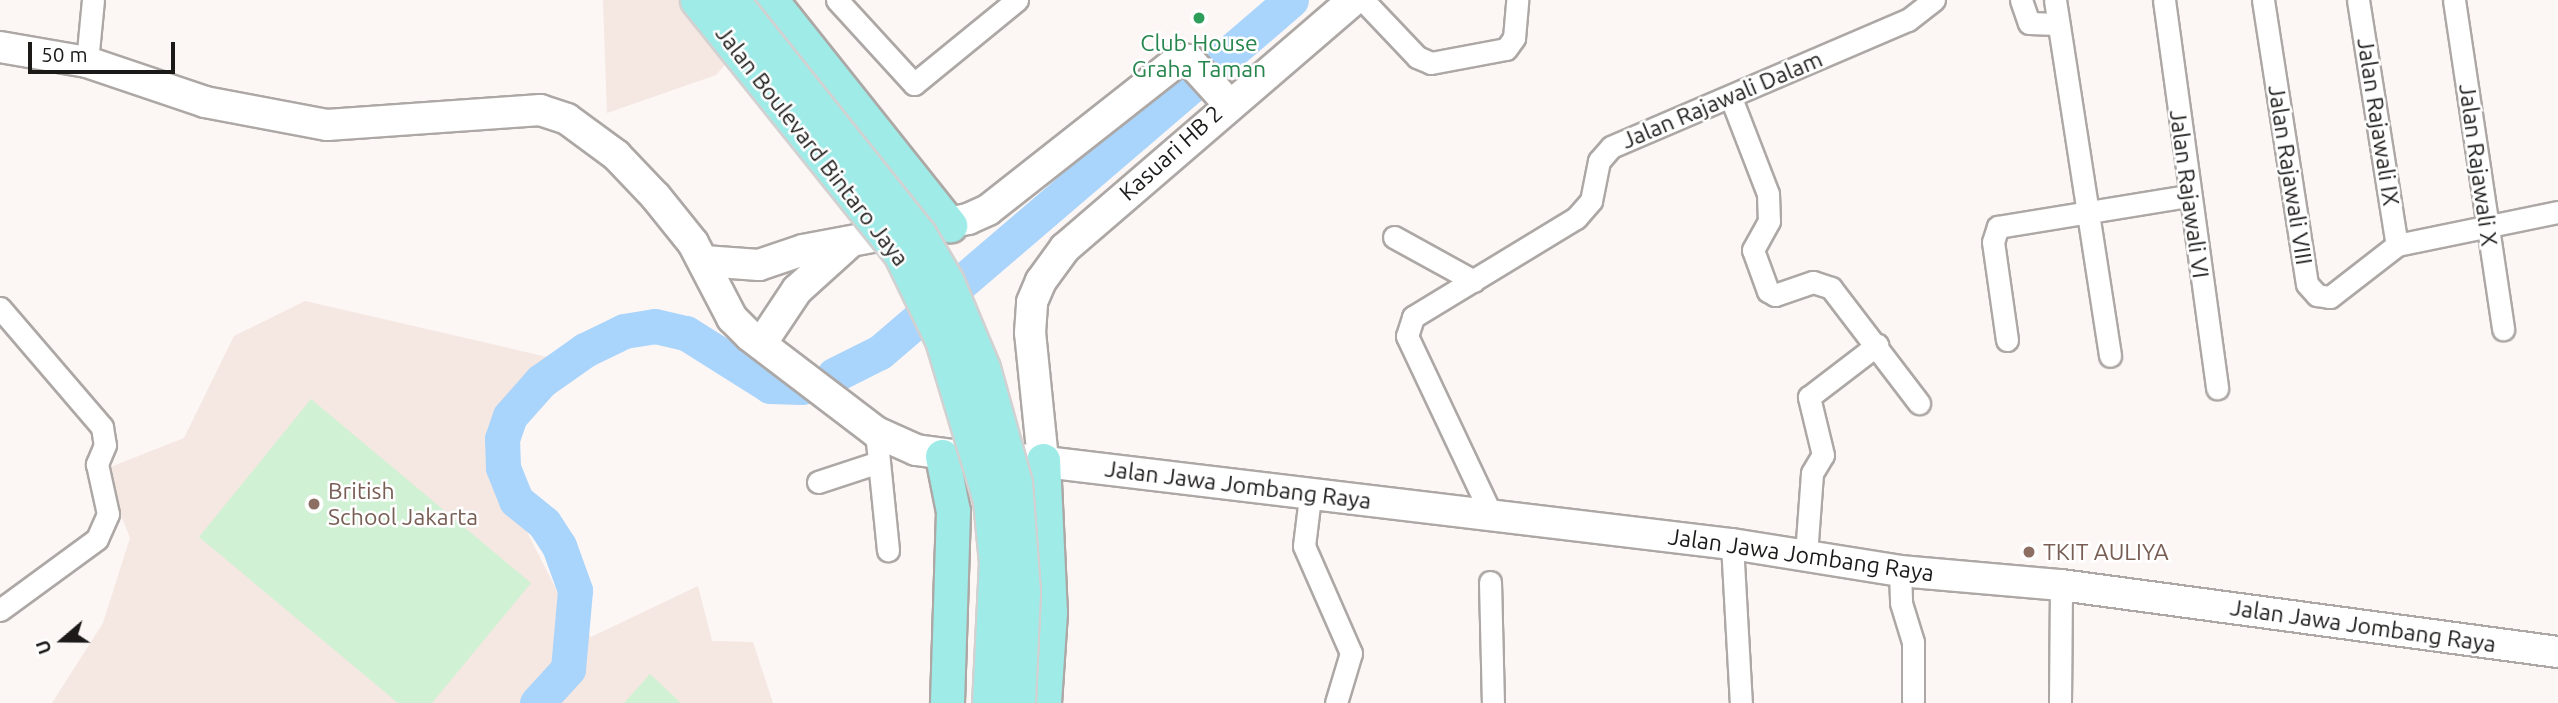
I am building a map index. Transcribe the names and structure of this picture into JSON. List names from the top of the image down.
{
  "streets": {
    "main road": ["Jalan Boulevard Bintaro Jaya", "Kasuari HB 2", "Jalan Jawa Jombang Raya"],
    "street": [
      "Jalan Rajawali Dalam",
      "Jalan Rajawali IX",
      "Jalan Rajawali X",
      "Jalan Rajawali VIII",
      "Jalan Rajawali VI"
    ]
  },
  "crossings": [
    ["Jalan Rajawali Dalam", "Jalan Jawa Jombang Raya"],
    ["Jalan Rajawali IX", "Jalan Rajawali VIII"],
    ["Kasuari HB 2", "Jalan Jawa Jombang Raya"],
    ["Jalan Rajawali X", "Jalan Rajawali VIII"]
  ],
  "places": ["Club House Graha Taman", "British School Jakarta", "TKIT AULIYA"],
  "scale_bar": "50 m",
  "north": "left"
}
